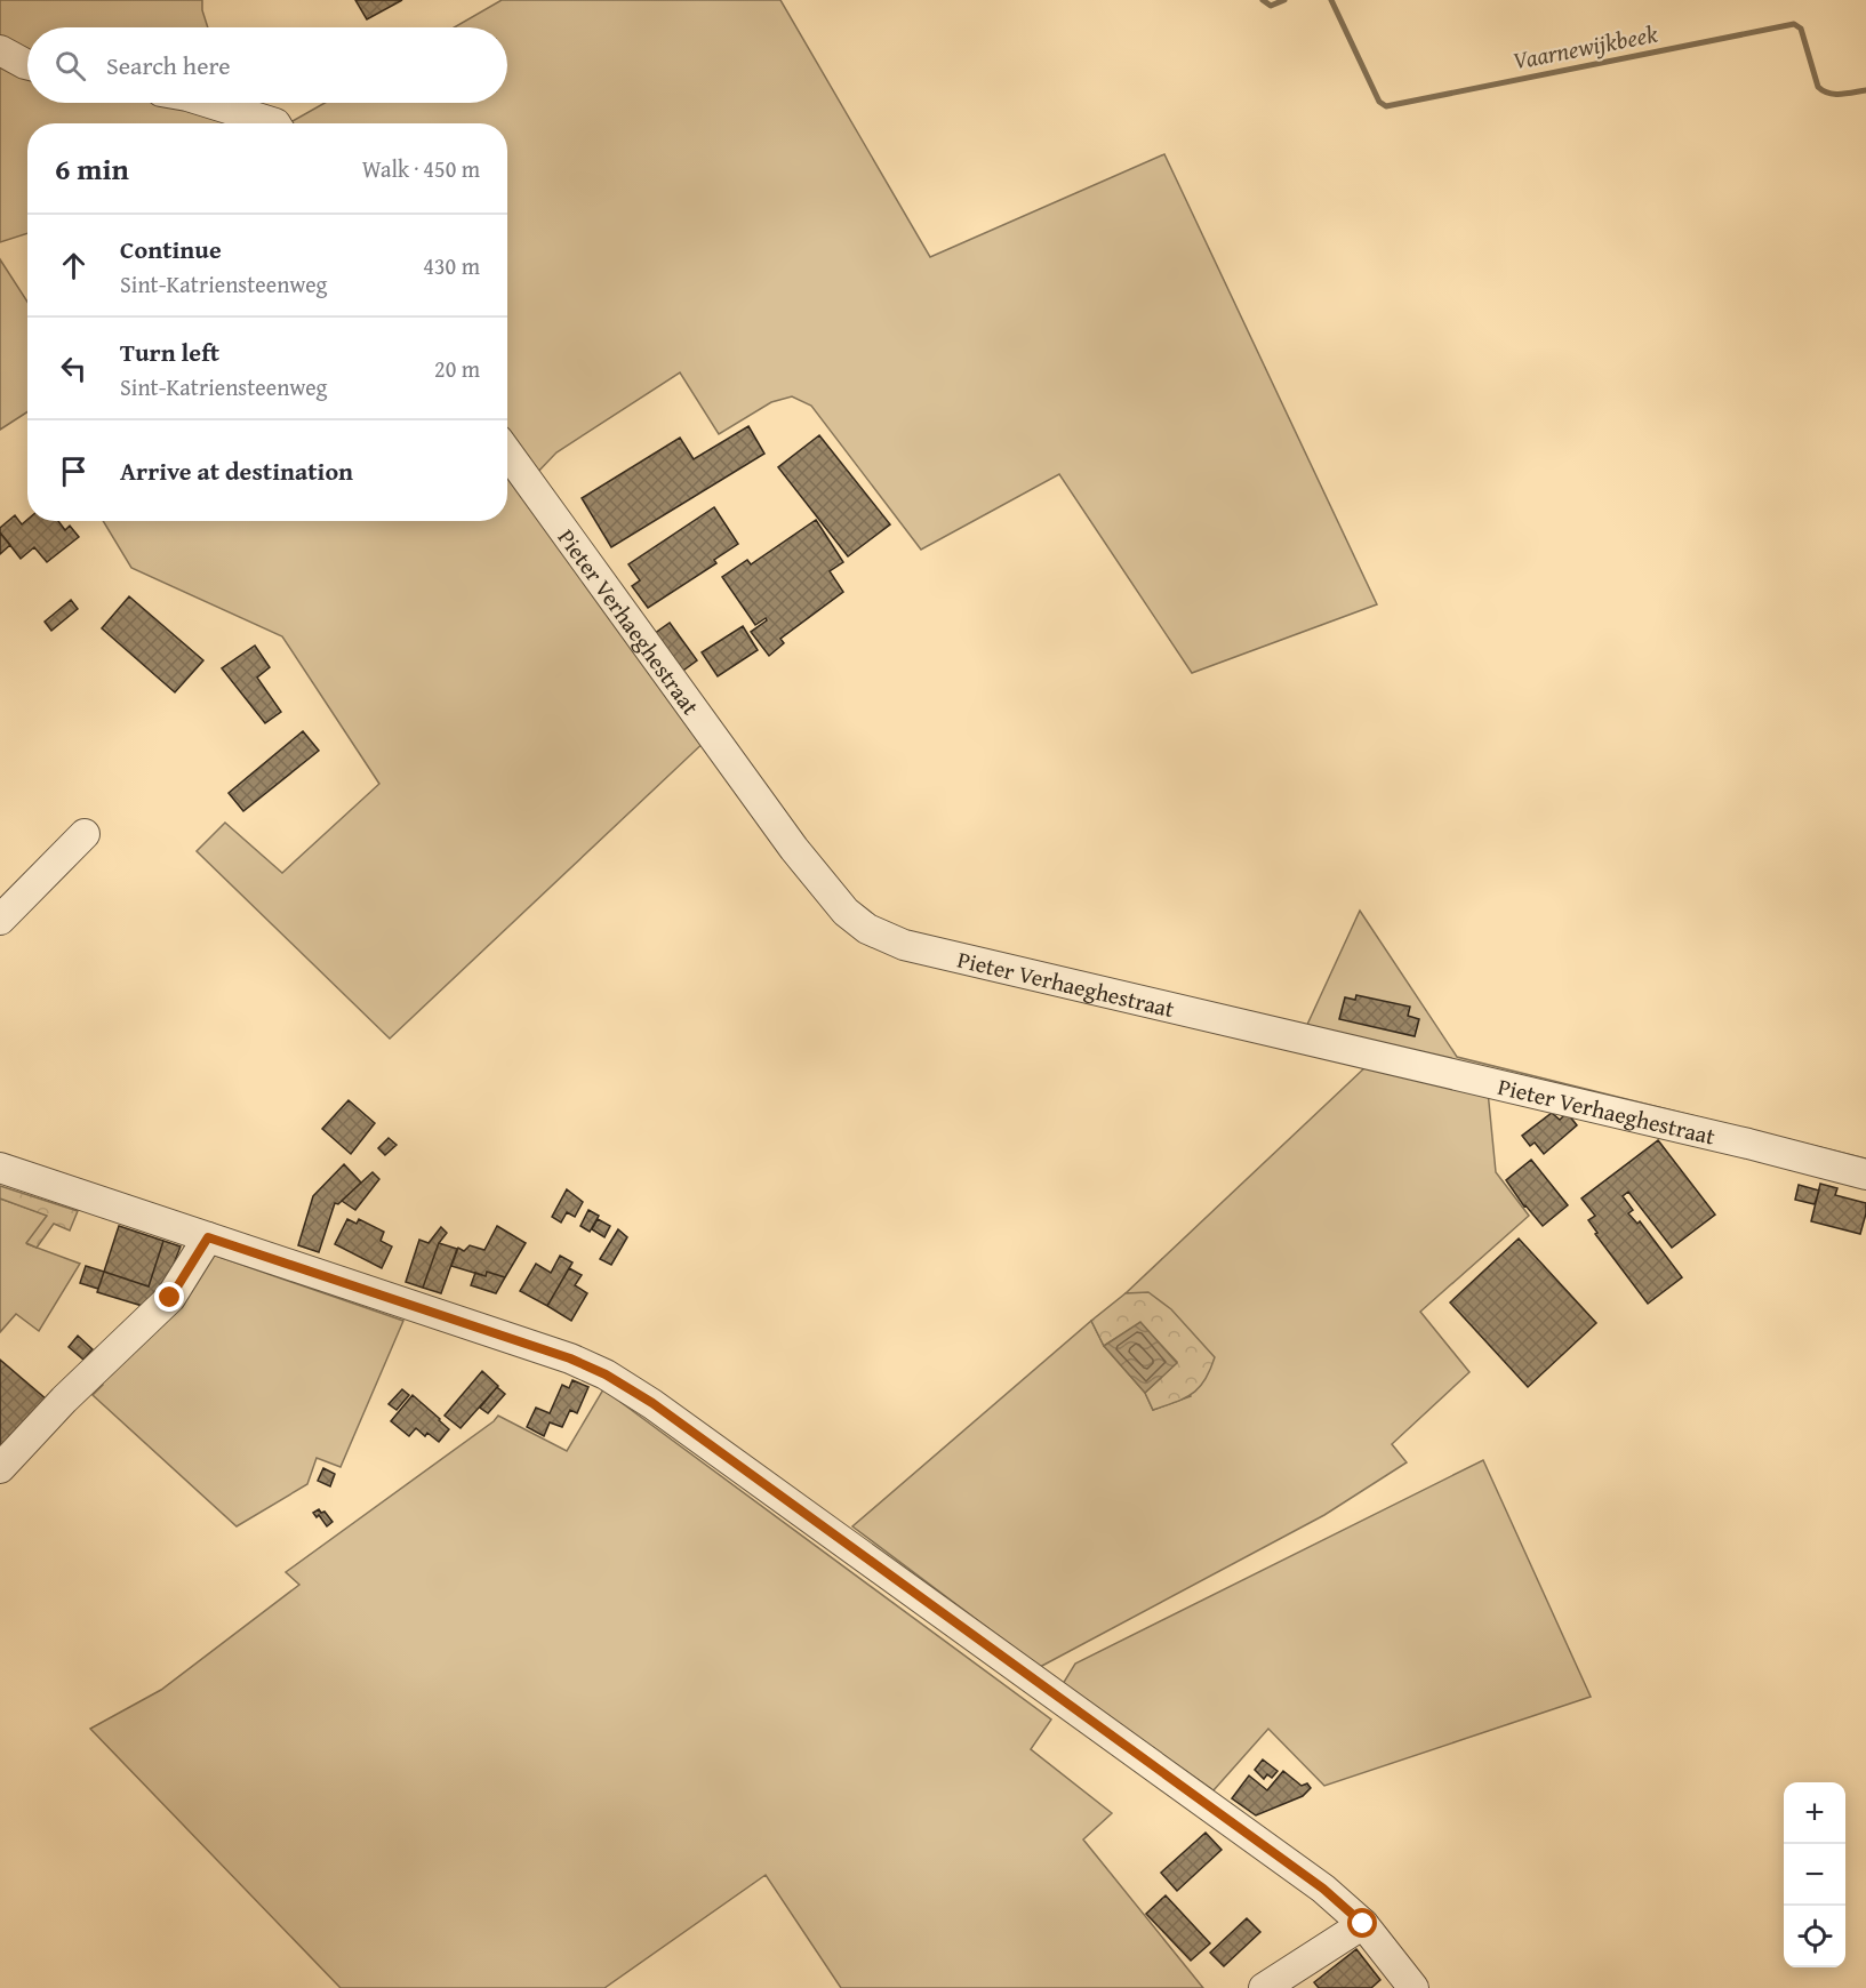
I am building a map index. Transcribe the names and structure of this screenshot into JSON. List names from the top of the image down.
{
  "streets": {
    "street": ["Pieter Verhaeghestraat"]
  },
  "water": ["Vaarnewijkbeek"],
  "page": {
    "search": "Search here",
    "heading": ["6 min", "Walk · 450 m"],
    "list": [
      ["Continue", "Sint-Katriensteenweg", "430 m"],
      ["Turn left", "Sint-Katriensteenweg", "20 m"],
      "Arrive at destination"
    ],
    "map_buttons": ["+", "−"]
  }
}
